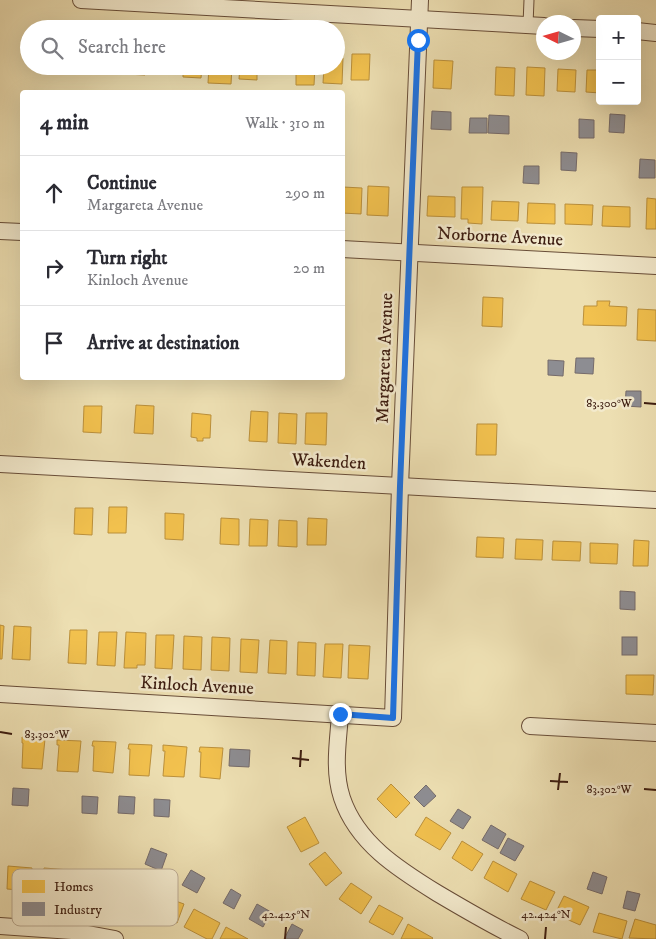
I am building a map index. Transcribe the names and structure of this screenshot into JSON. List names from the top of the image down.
{
  "streets": {
    "street": [
      "Norborne Avenue",
      "Margareta Avenue",
      "Wakenden",
      "Kinloch Avenue"
    ]
  },
  "crossings": [
    ["Norborne Avenue", "Margareta Avenue"],
    ["Margareta Avenue", "Wakenden"],
    ["Margareta Avenue", "Kinloch Avenue"]
  ],
  "legend": ["Homes", "Industry"],
  "north": "left",
  "page": {
    "map_buttons": ["+", "−"],
    "search": "Search here",
    "heading": ["4 min", "Walk · 310 m"],
    "list": [
      ["Continue", "Margareta Avenue", "290 m"],
      ["Turn right", "Kinloch Avenue", "20 m"],
      "Arrive at destination"
    ]
  },
  "coordinates": [
    "83.300°W",
    "83.302°W",
    "42.425°N",
    "42.424°N"
  ]
}
